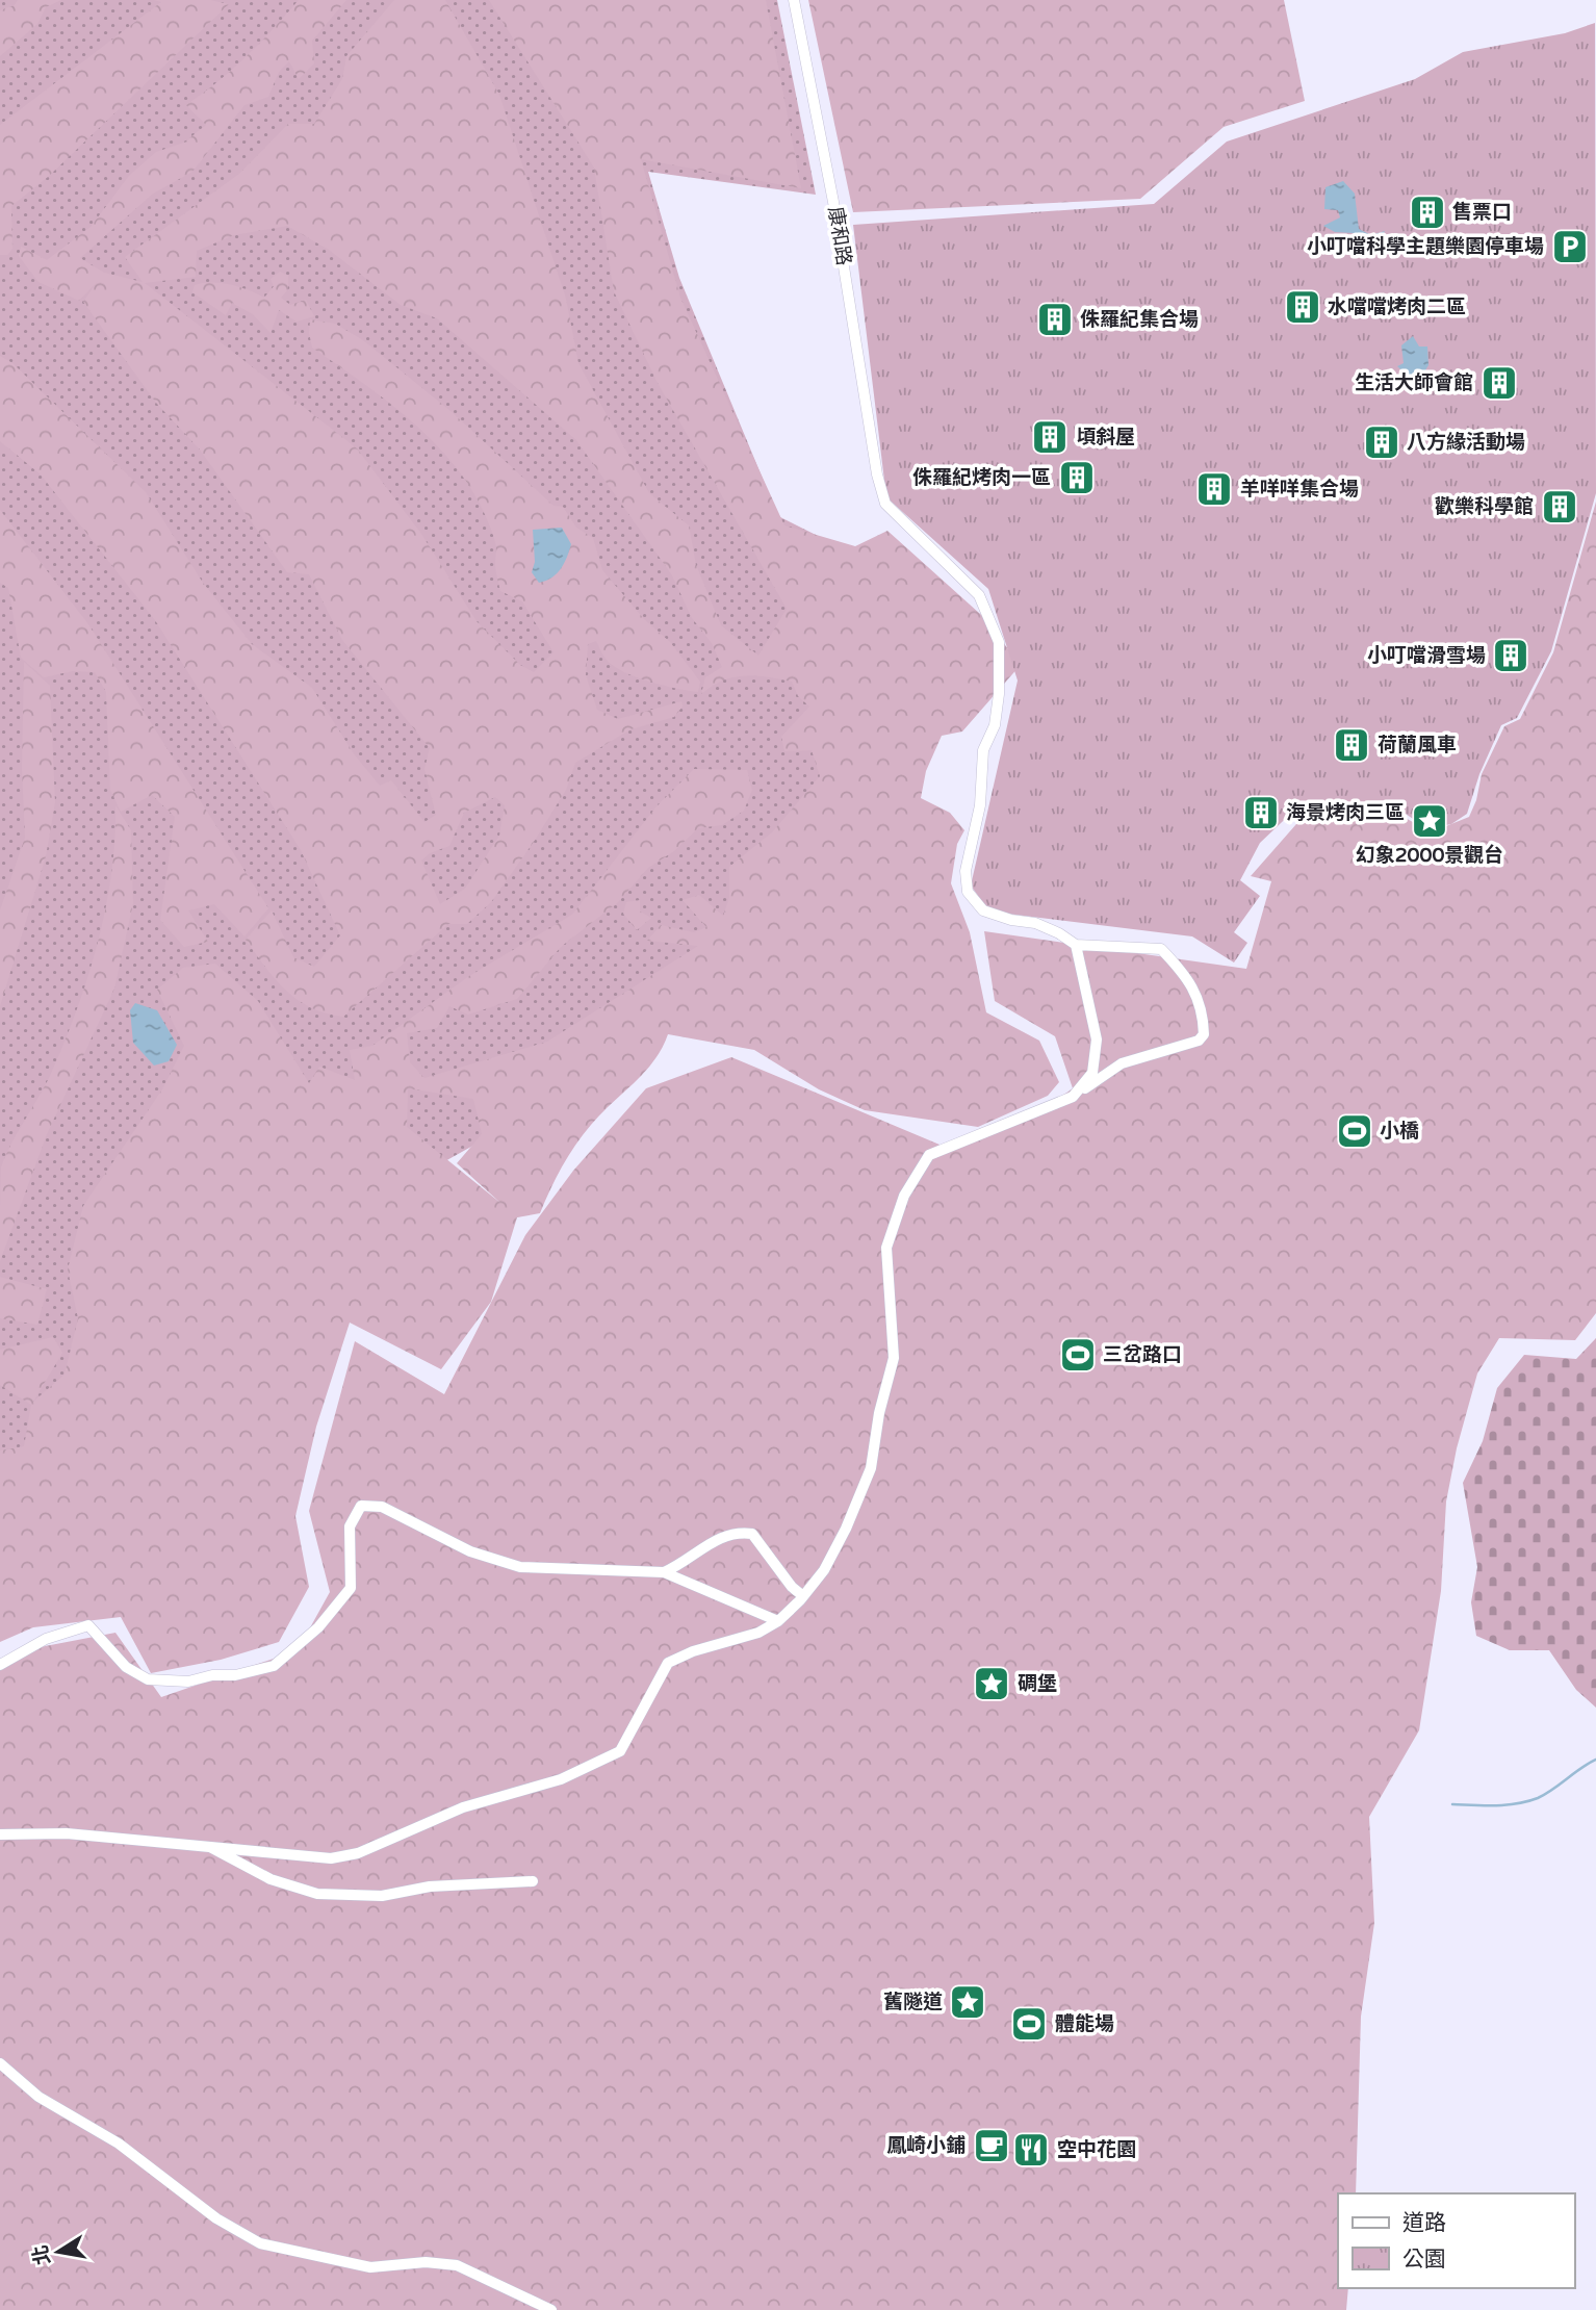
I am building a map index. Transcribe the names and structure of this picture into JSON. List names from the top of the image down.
{
  "streets": {
    "street": ["康和路"]
  },
  "places": {
    "building": [
      "售票口",
      "水噹噹烤肉二區",
      "侏羅紀集合場",
      "生活大師會館",
      "頃斜屋",
      "八方緣活動場",
      "侏羅紀烤肉一區",
      "羊咩咩集合場",
      "歡樂科學館",
      "小叮噹滑雪場",
      "荷蘭風車",
      "海景烤肉三區"
    ],
    "parking": ["小叮噹科學主題樂園停車場"],
    "place": ["幻象2000景觀台", "碉堡", "舊隧道"],
    "sports": ["小橋", "三岔路口", "體能場"],
    "cafe": ["鳳崎小鋪"],
    "restaurant": ["空中花園"]
  },
  "legend": ["道路", "公園"],
  "north": "left"
}
